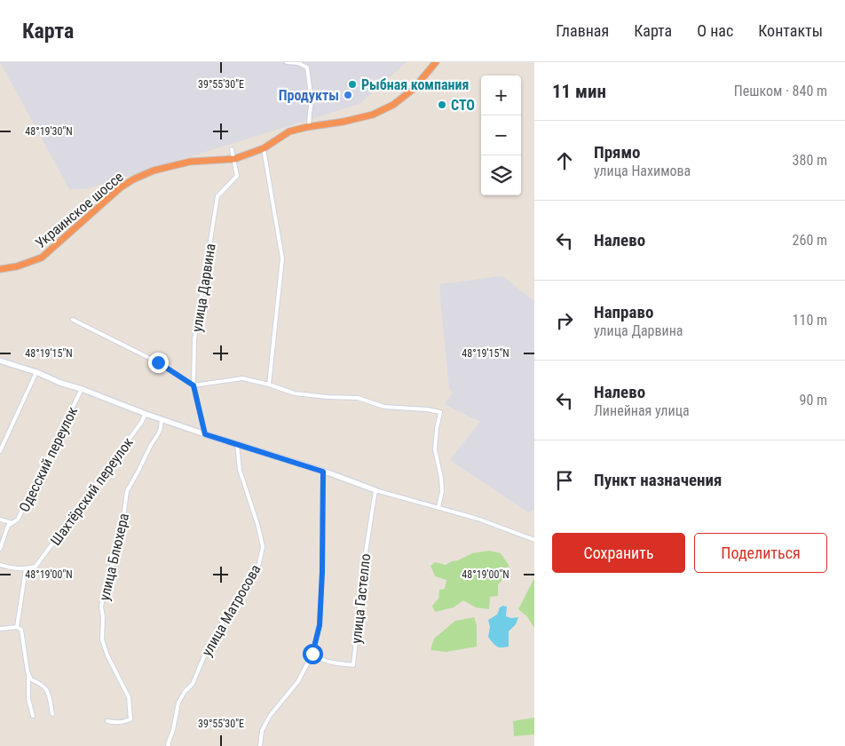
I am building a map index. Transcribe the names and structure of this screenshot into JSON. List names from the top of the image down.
{
  "streets": {
    "highway": ["Украинское шоссе"],
    "street": [
      "улица Дарвина",
      "Одесский переулок",
      "Шахтёрский переулок",
      "улица Блюхера",
      "улица Гастелло",
      "улица Матросова"
    ]
  },
  "crossings": [
    ["Украинское шоссе", "улица Дарвина"]
  ],
  "places": ["Рыбная компания", "Продукты", "СТО"],
  "page": {
    "header": "Карта",
    "nav": [
      "Главная",
      "Карта",
      "О нас",
      "Контакты"
    ],
    "heading": ["11 мин", "Пешком · 840 m"],
    "map_buttons": ["+", "−"],
    "list": [
      ["Прямо", "улица Нахимова", "380 m"],
      ["Налево", "260 m"],
      ["Направо", "улица Дарвина", "110 m"],
      ["Налево", "Линейная улица", "90 m"],
      "Пункт назначения"
    ],
    "buttons": ["Сохранить", "Поделиться"]
  },
  "coordinates": [
    "39°55'30\"E",
    "48°19'30\"N",
    "48°19'15\"N",
    "48°19'00\"N"
  ]
}
